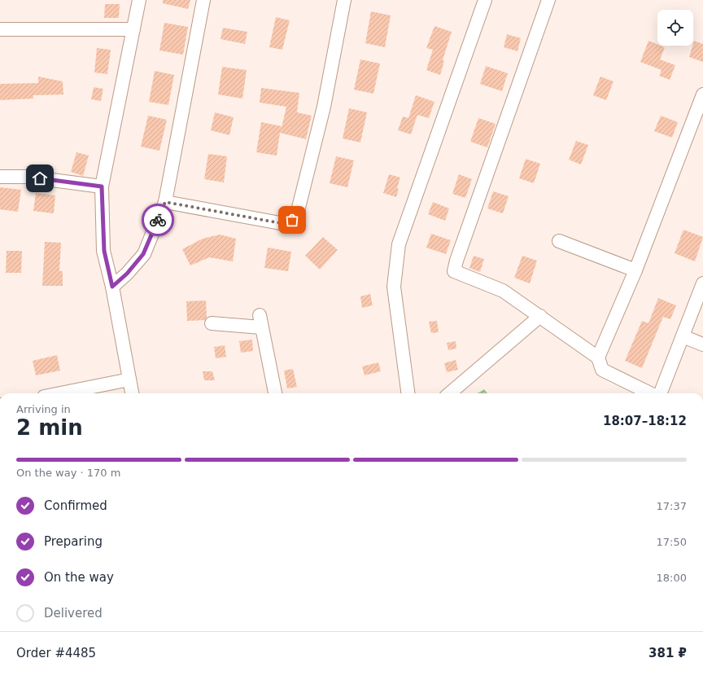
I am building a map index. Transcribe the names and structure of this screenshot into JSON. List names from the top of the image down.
{
  "page": {
    "heading": ["2 min", "Arriving in", "18:07–18:12"],
    "panel": ["Order #4485", "381 ₽"],
    "bar": "On the way · 170 m",
    "list": [
      ["Confirmed", "17:37"],
      ["Preparing", "17:50"],
      ["On the way", "18:00"],
      "Delivered"
    ]
  }
}
